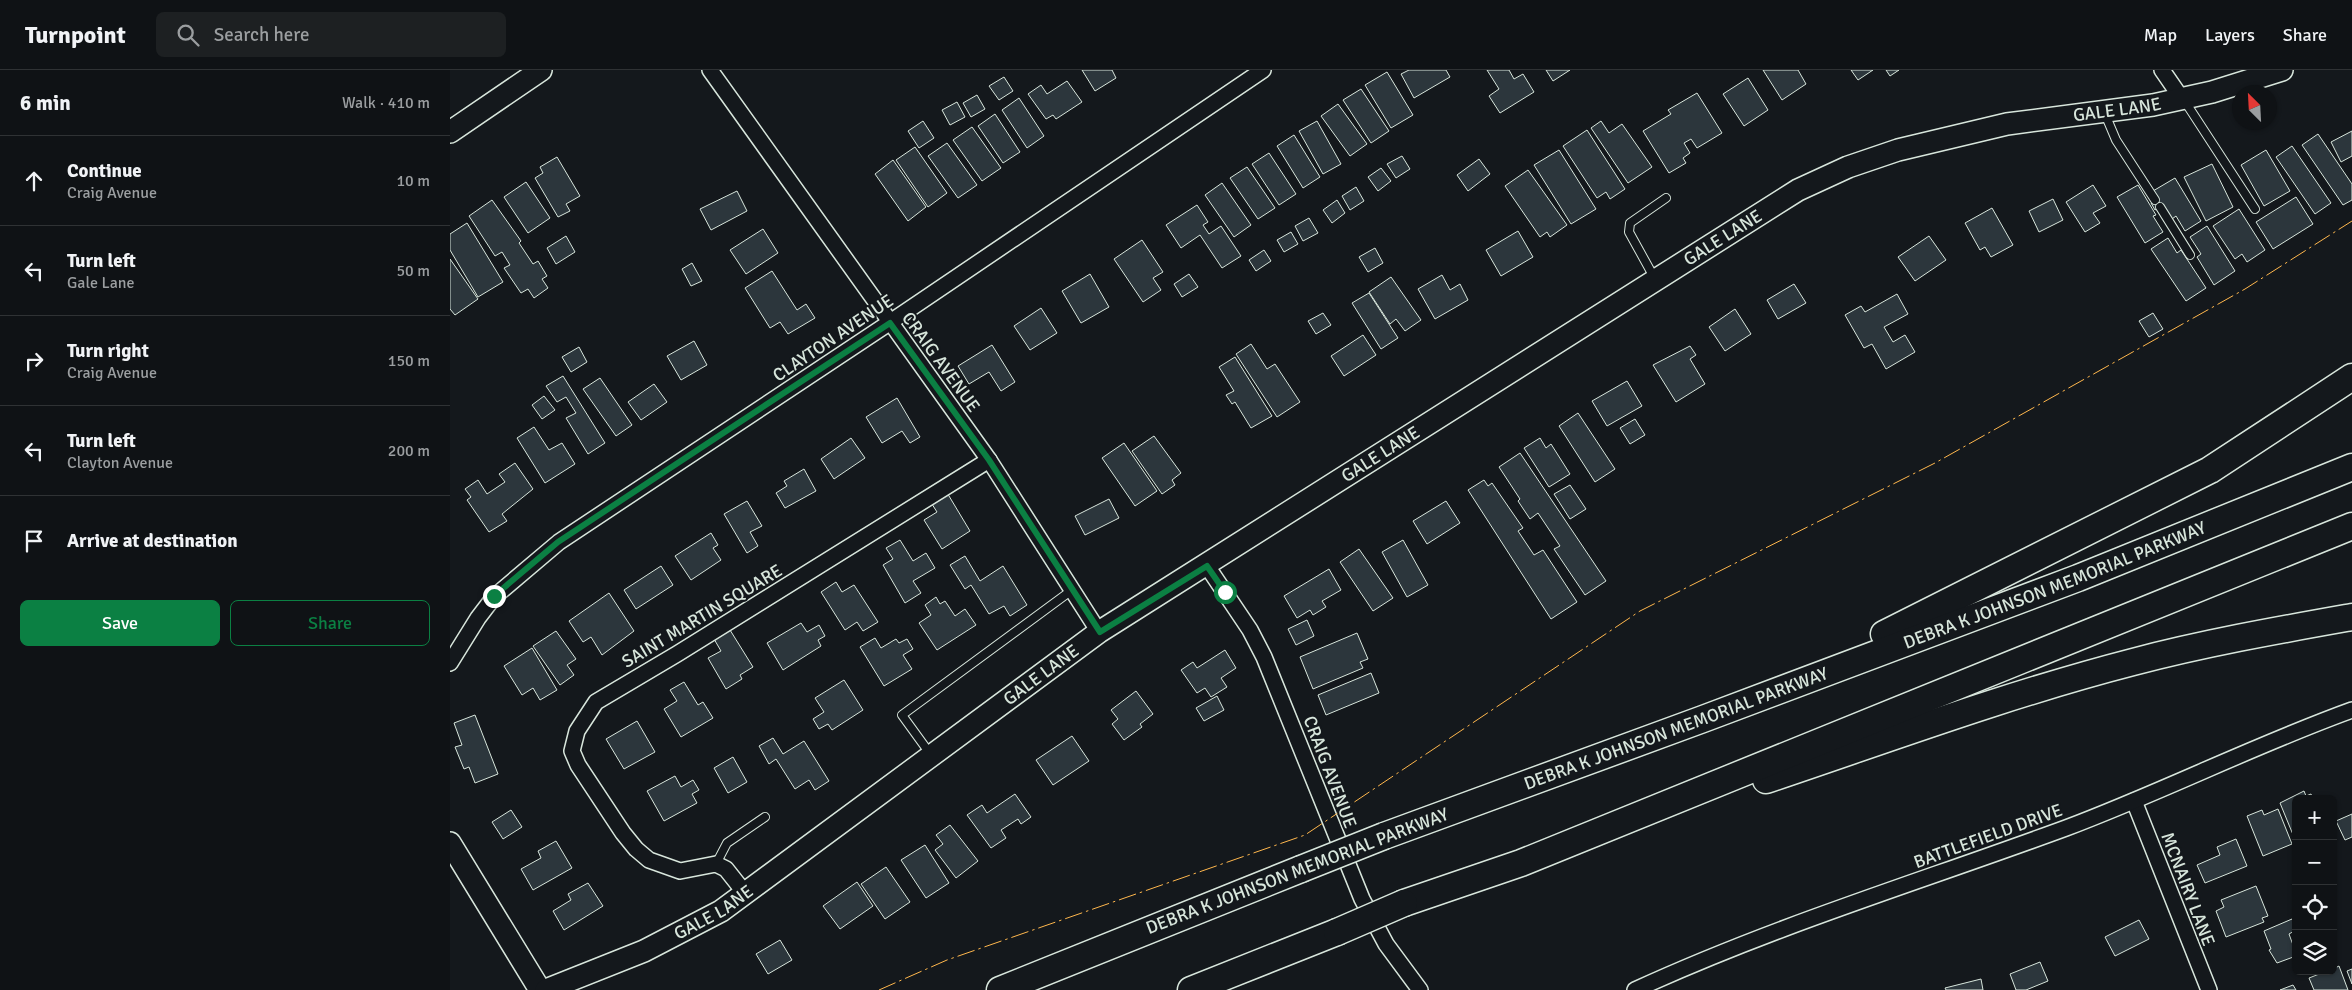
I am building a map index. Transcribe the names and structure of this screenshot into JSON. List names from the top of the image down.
{
  "streets": {
    "highway": ["DEBRA K JOHNSON MEMORIAL PARKWAY"],
    "street": [
      "GALE LANE",
      "CLAYTON AVENUE",
      "CRAIG AVENUE",
      "SAINT MARTIN SQUARE",
      "BATTLEFIELD DRIVE",
      "MCNAIRY LANE"
    ]
  },
  "crossings": [
    ["GALE LANE", "CRAIG AVENUE"],
    ["CLAYTON AVENUE", "CRAIG AVENUE"],
    ["CRAIG AVENUE", "SAINT MARTIN SQUARE"],
    ["BATTLEFIELD DRIVE", "MCNAIRY LANE"]
  ],
  "north": "top left",
  "page": {
    "header": "Turnpoint",
    "search": "Search here",
    "nav": ["Map", "Layers", "Share"],
    "heading": ["6 min", "Walk · 410 m"],
    "list": [
      ["Continue", "Craig Avenue", "10 m"],
      ["Turn left", "Gale Lane", "50 m"],
      ["Turn right", "Craig Avenue", "150 m"],
      ["Turn left", "Clayton Avenue", "200 m"],
      "Arrive at destination"
    ],
    "buttons": ["Save", "Share"],
    "map_buttons": ["+", "−"]
  }
}
